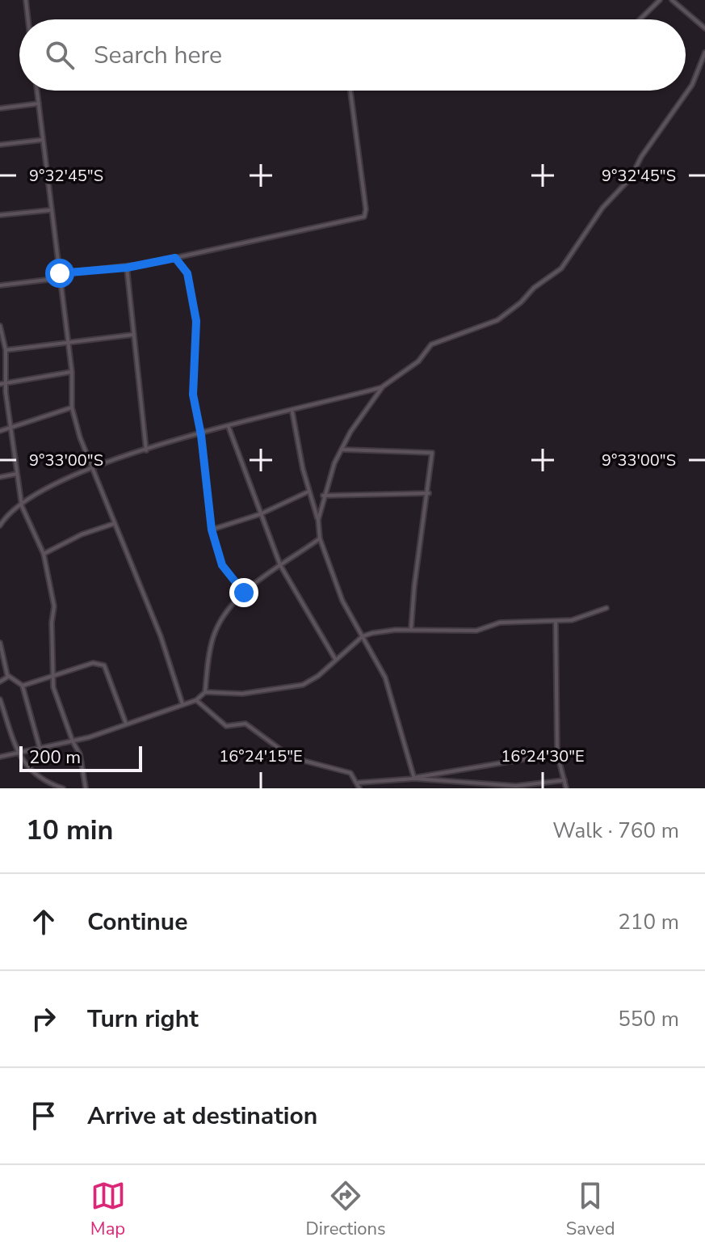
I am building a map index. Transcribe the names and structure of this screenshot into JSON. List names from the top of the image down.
{
  "scale_bar": "200 m",
  "page": {
    "search": "Search here",
    "scale": "200 m",
    "heading": ["10 min", "Walk · 760 m"],
    "list": [
      ["Continue", "210 m"],
      ["Turn right", "550 m"],
      "Arrive at destination"
    ],
    "nav": ["Map", "Directions", "Saved"]
  },
  "coordinates": [
    "9°32'45\"S",
    "9°33'00\"S",
    "16°24'15\"E",
    "16°24'30\"E"
  ]
}
